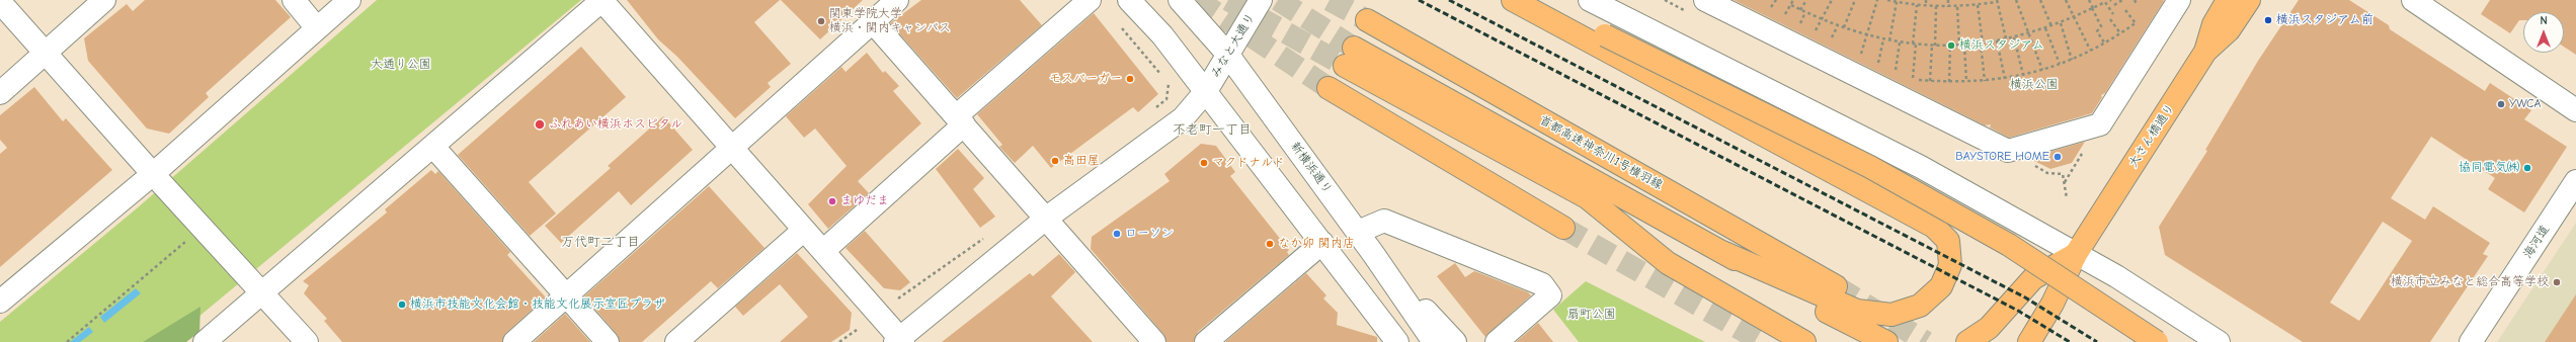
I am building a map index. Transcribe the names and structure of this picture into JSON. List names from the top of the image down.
{
  "streets": {
    "main road": ["大さん橋通り", "首都高速神奈川1号横羽線"],
    "street": ["みなと大通り", "新横浜通り", "海河道"]
  },
  "crossings": [
    ["みなと大通り", "新横浜通り"]
  ],
  "districts": ["不老町一丁目", "万代町二丁目"],
  "parks": ["大通り公園", "横浜公園", "扇町公園"],
  "places": [
    "横浜スタジアム前",
    "関東学院大学 横浜・関内キャンパス",
    "横浜スタジアム",
    "モスバーガー",
    "YWCA",
    "ふれあい横浜ホスピタル",
    "BAYSTORE HOME",
    "高田屋",
    "マクドナルド",
    "協同電気㈱",
    "まゆだま",
    "ローソン",
    "なか卯 関内店",
    "横浜市立みなと総合高等学校",
    "横浜市技能文化会館・技能文化展示室匠プラザ"
  ],
  "north": "top"
}
